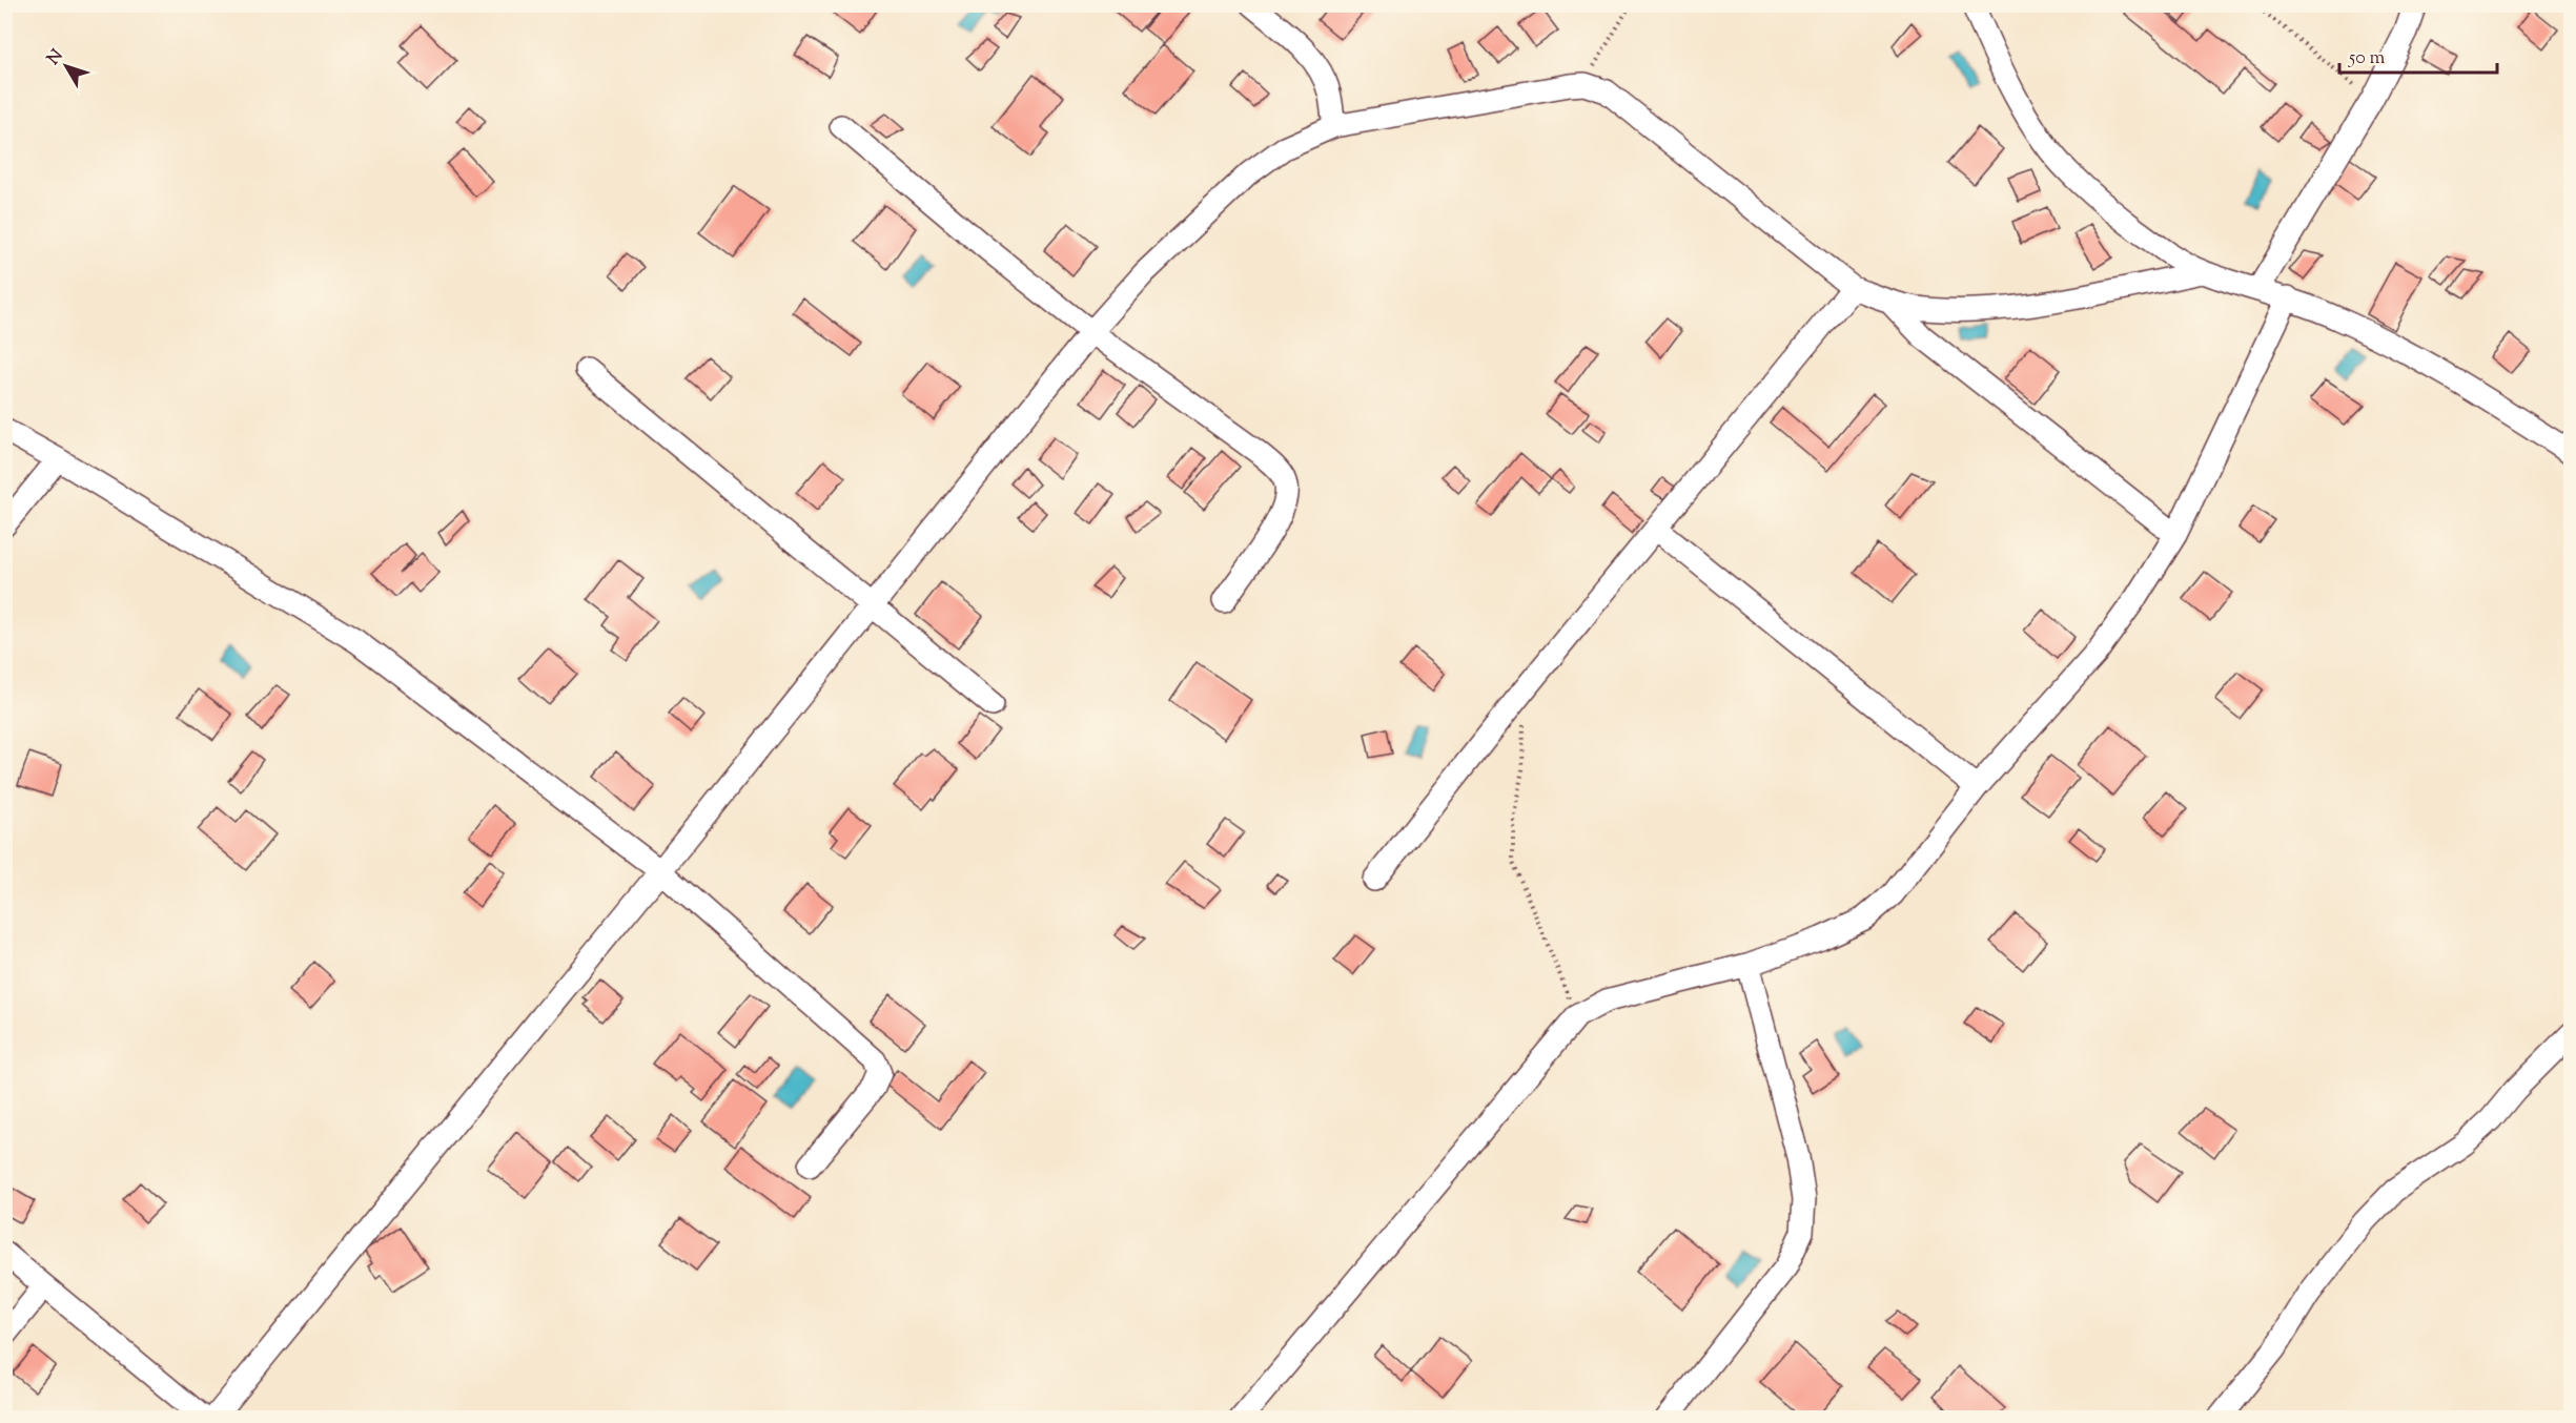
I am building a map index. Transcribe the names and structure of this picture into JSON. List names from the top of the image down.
{
  "scale_bar": "50 m",
  "north": "top left"
}
